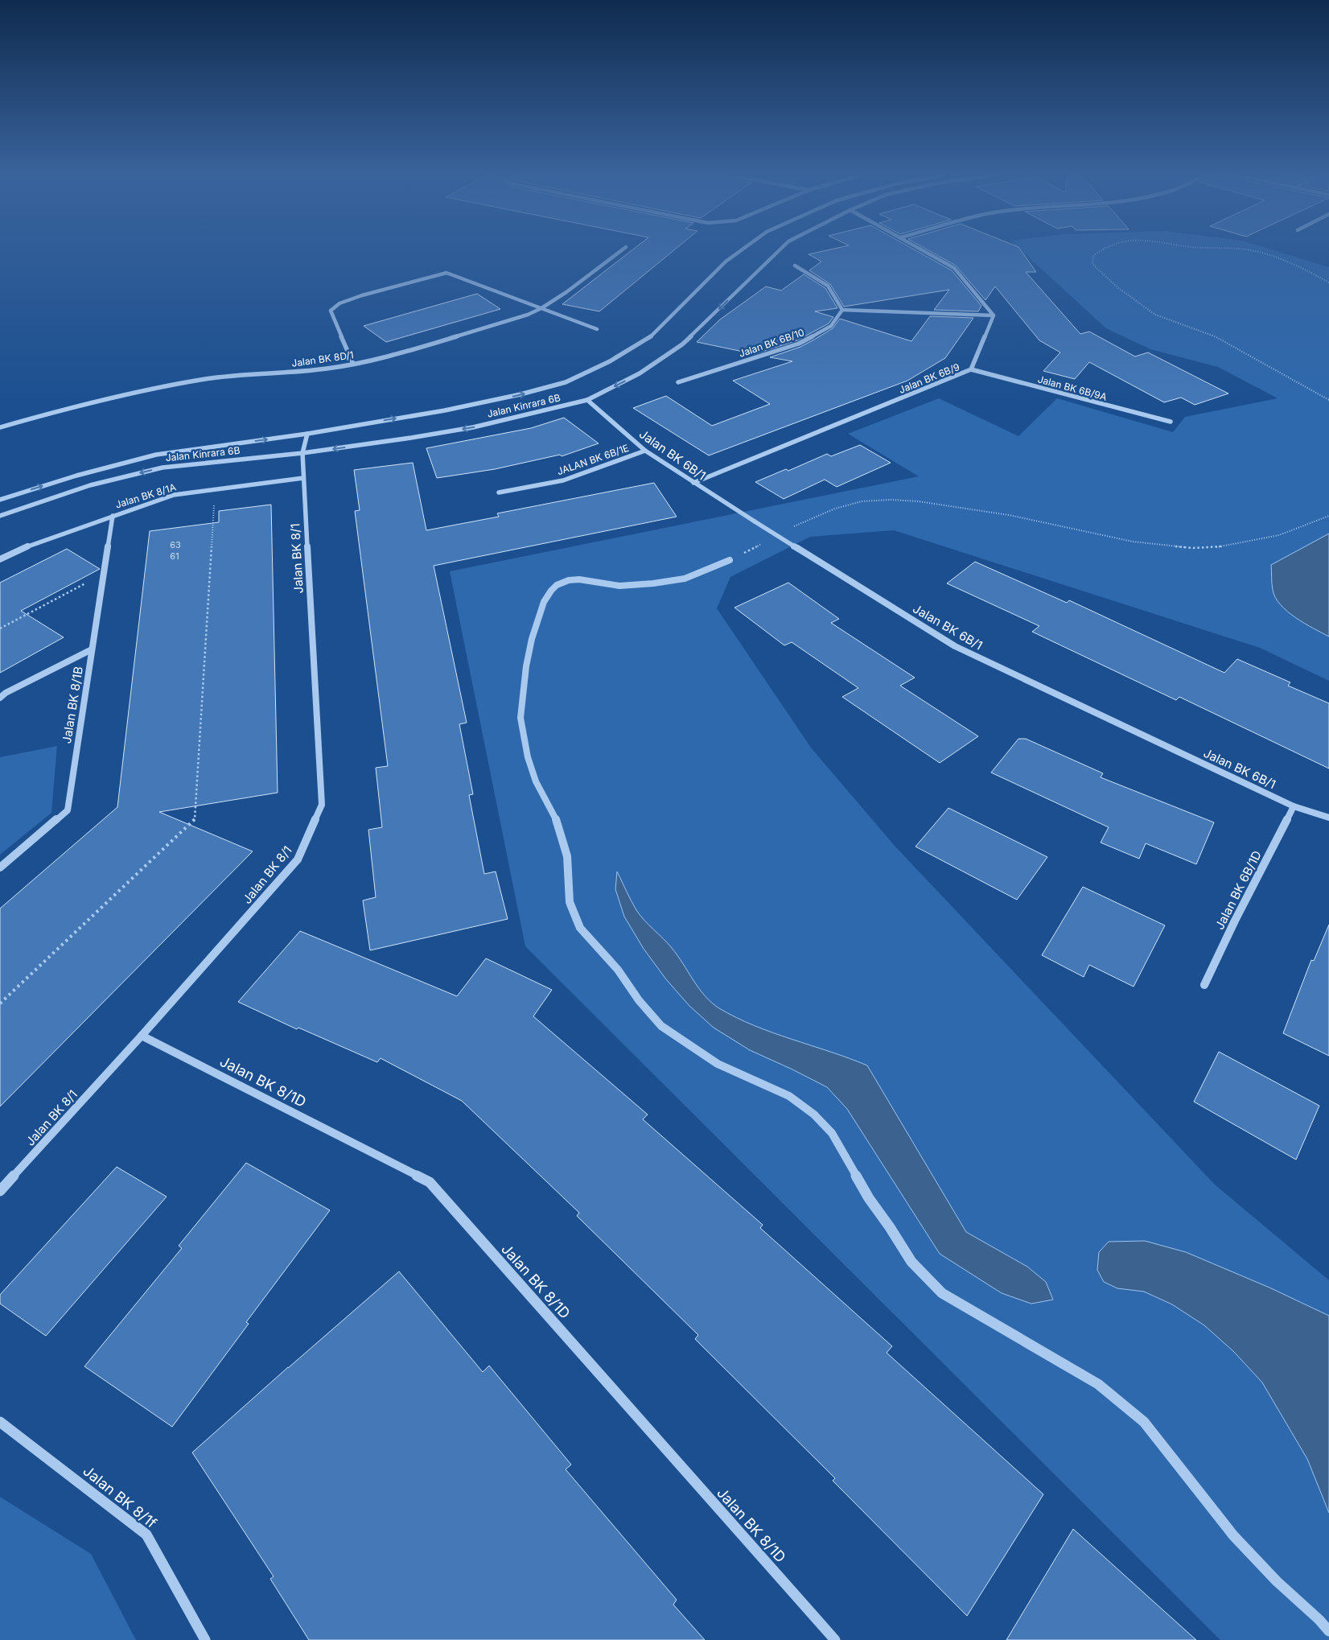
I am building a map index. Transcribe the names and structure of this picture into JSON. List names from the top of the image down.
{
  "streets": {
    "street": [
      "Jalan BK 6B/10",
      "Jalan BK 8D/1",
      "Jalan BK 6B/9",
      "Jalan BK 6B/9A",
      "Jalan Kinrara 6B",
      "Jalan BK 6B/1",
      "JALAN BK 6B/1E",
      "Jalan BK 8/1A",
      "Jalan BK 8/1",
      "Jalan BK 8/1B",
      "Jalan BK 6B/1D",
      "Jalan BK 8/1D",
      "Jalan BK 8/1f"
    ]
  },
  "crossings": [
    ["Jalan BK 6B/9", "Jalan BK 6B/9A"],
    ["Jalan BK 6B/9", "Jalan BK 6B/1"],
    ["Jalan Kinrara 6B", "Jalan BK 6B/1"],
    ["Jalan Kinrara 6B", "Jalan BK 8/1"],
    ["Jalan BK 6B/1", "JALAN BK 6B/1E"],
    ["Jalan BK 6B/1", "Jalan BK 6B/1D"],
    ["Jalan BK 8/1A", "Jalan BK 8/1"],
    ["Jalan BK 8/1A", "Jalan BK 8/1B"],
    ["Jalan BK 8/1", "Jalan BK 8/1D"]
  ],
  "house_numbers": ["63", "61"]
}
